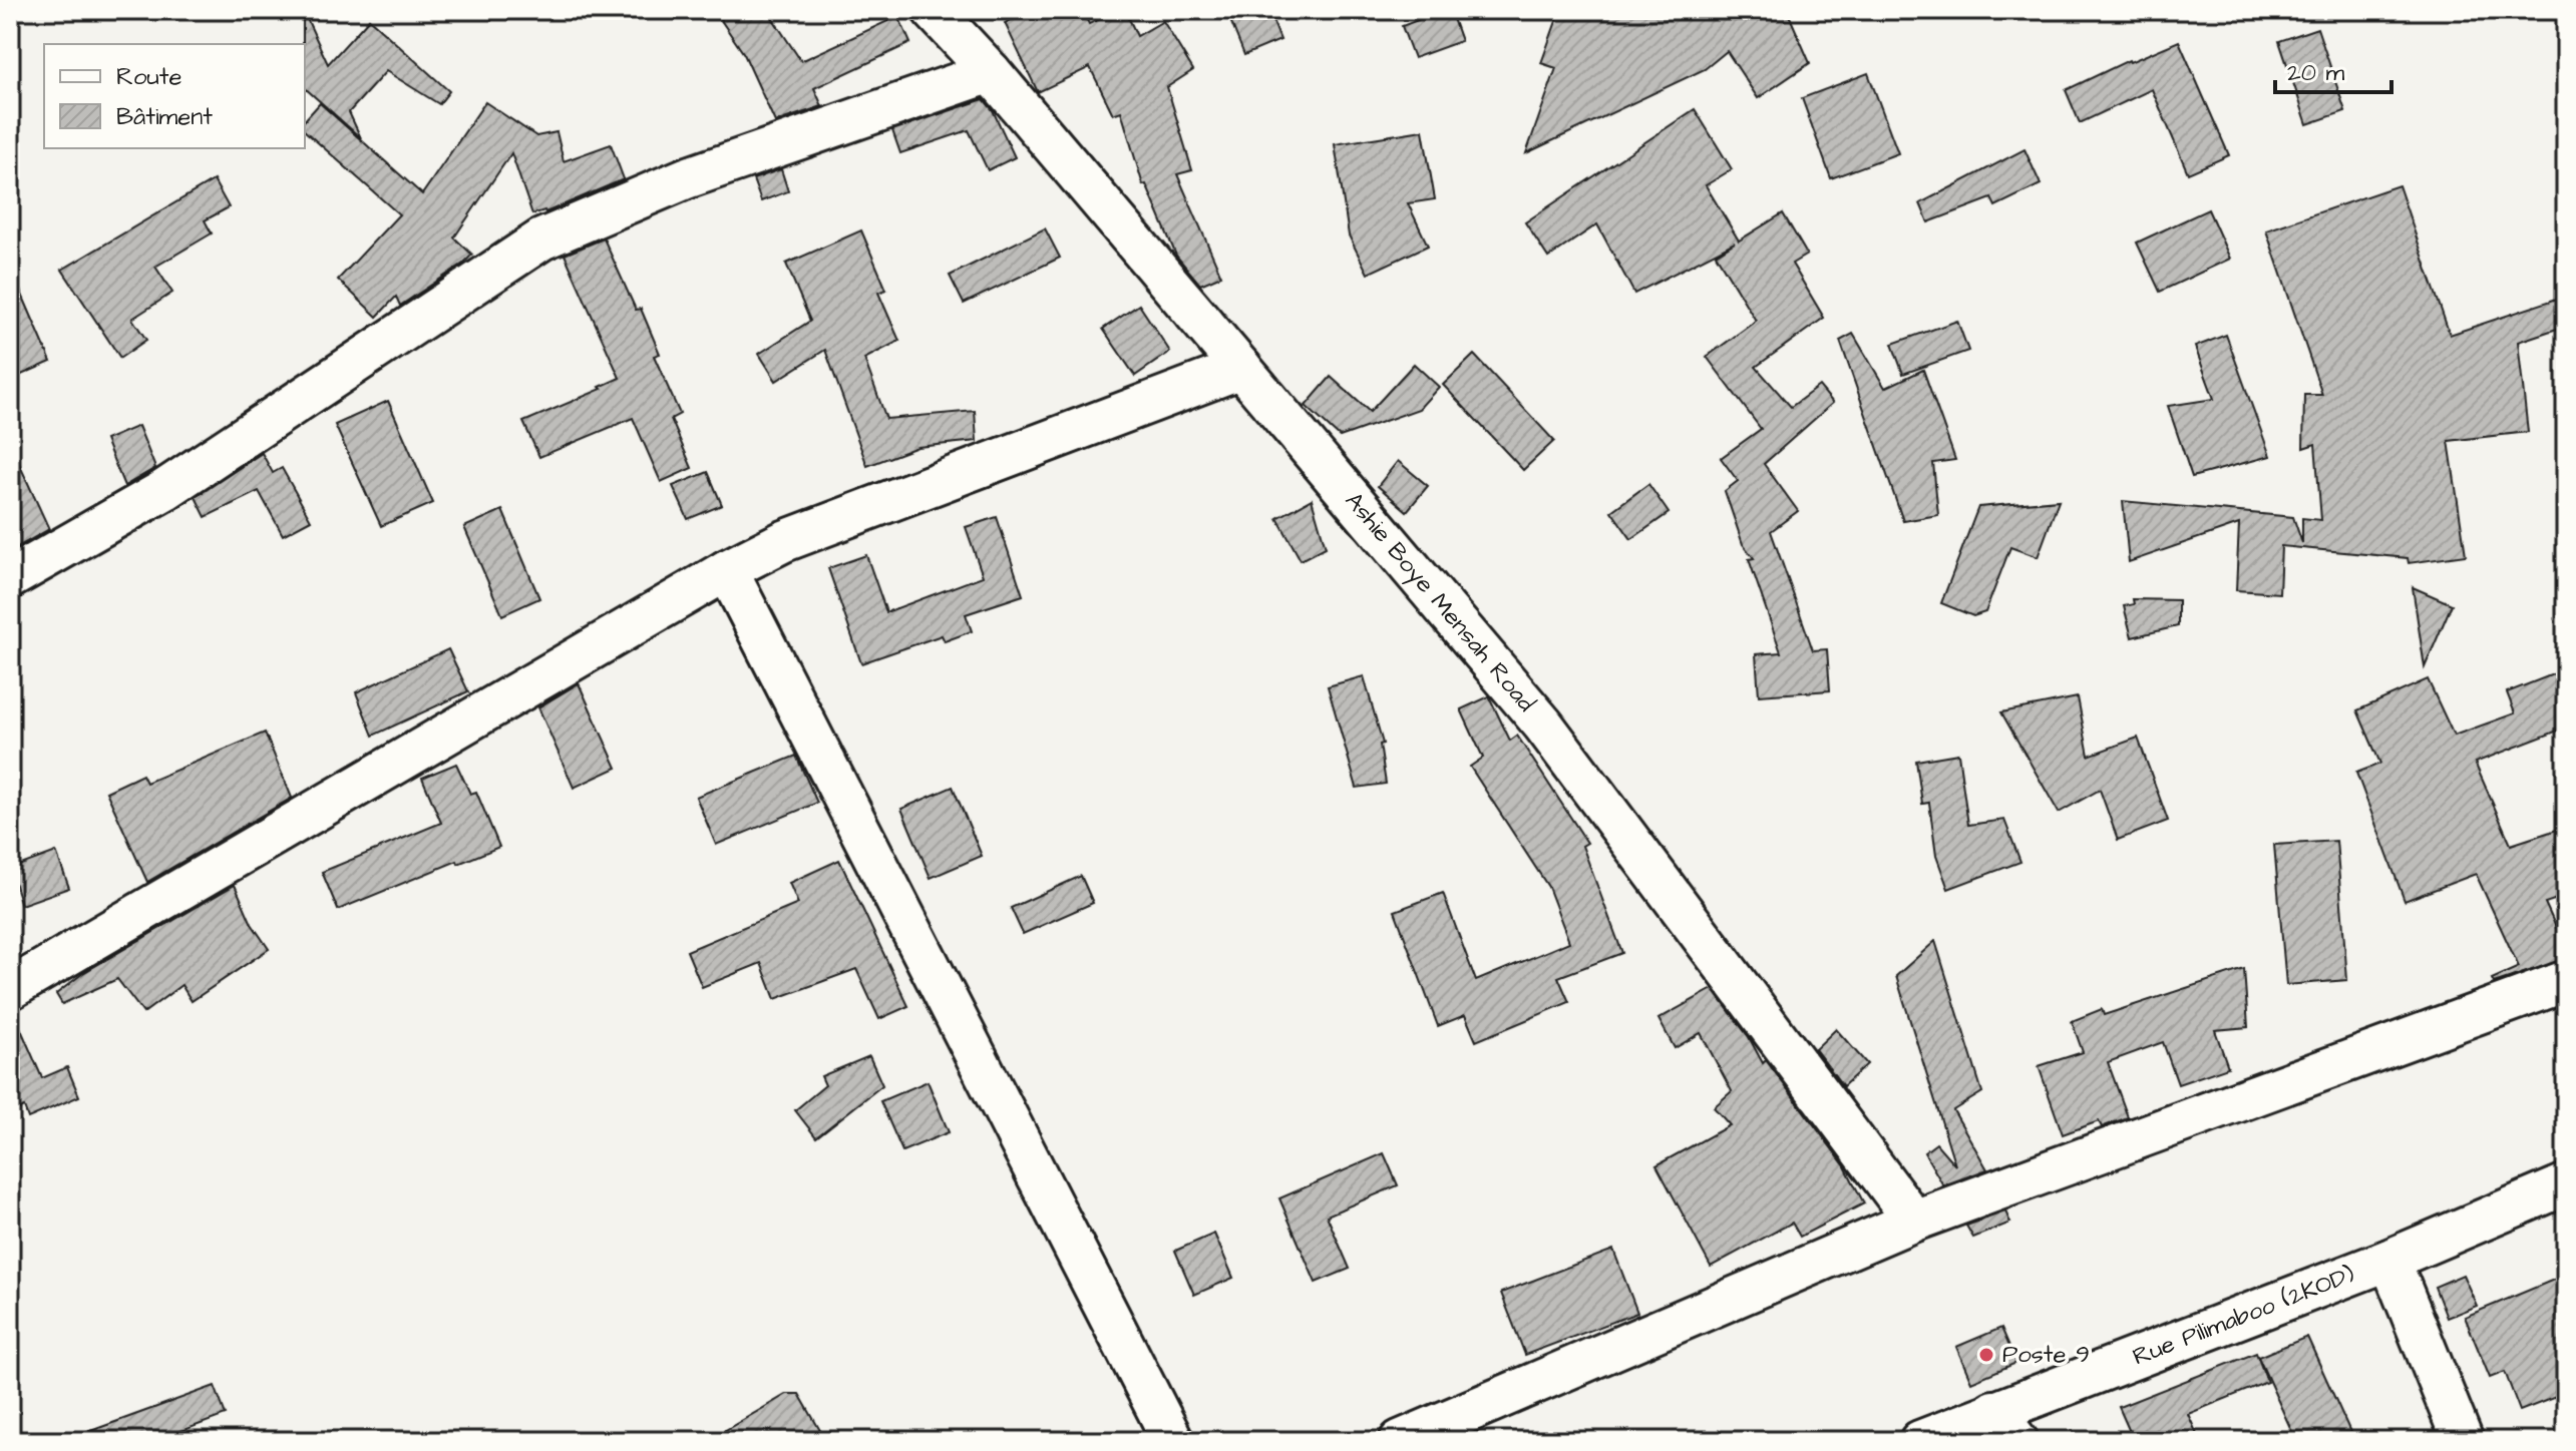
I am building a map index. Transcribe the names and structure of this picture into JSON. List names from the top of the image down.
{
  "streets": {
    "street": ["Ashie Boye Mensah Road", "Rue Pilimaboo (2KOD)"]
  },
  "places": ["Poste 9"],
  "legend": ["Route", "Bâtiment"],
  "scale_bar": "20 m"
}
